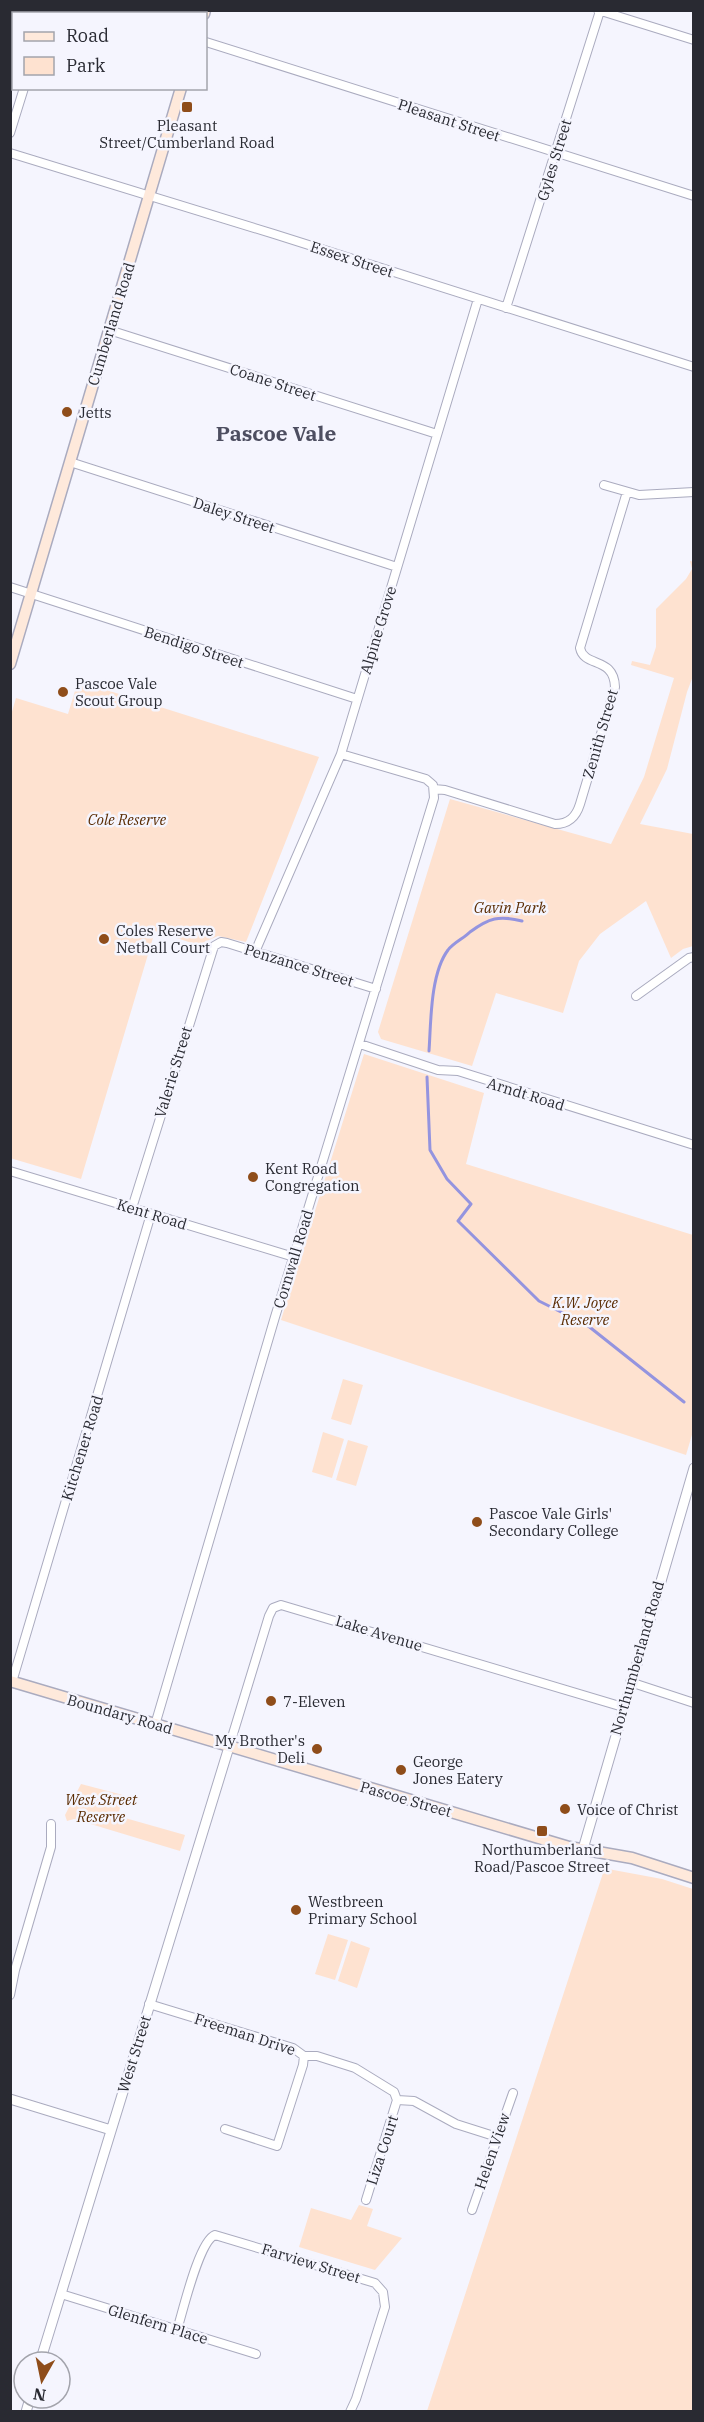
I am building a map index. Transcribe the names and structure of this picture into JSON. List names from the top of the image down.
{
  "streets": {
    "main road": ["Cumberland Road", "Boundary Road", "Pascoe Street"],
    "street": [
      "Pleasant Street",
      "Gyles Street",
      "Essex Street",
      "Coane Street",
      "Daley Street",
      "Alpine Grove",
      "Bendigo Street",
      "Zenith Street",
      "Penzance Street",
      "Valerie Street",
      "Arndt Road",
      "Kent Road",
      "Cornwall Road",
      "Kitchener Road",
      "Lake Avenue",
      "Northumberland Road",
      "Freeman Drive",
      "West Street",
      "Liza Court",
      "Helen View",
      "Farview Street",
      "Glenfern Place"
    ]
  },
  "crossings": [
    ["Pleasant Street", "Gyles Street"],
    ["Gyles Street", "Essex Street"],
    ["Essex Street", "Cumberland Road"],
    ["Essex Street", "Alpine Grove"],
    ["Cumberland Road", "Coane Street"],
    ["Cumberland Road", "Daley Street"],
    ["Cumberland Road", "Bendigo Street"],
    ["Coane Street", "Alpine Grove"],
    ["Daley Street", "Alpine Grove"],
    ["Alpine Grove", "Bendigo Street"],
    ["Alpine Grove", "Penzance Street"],
    ["Zenith Street", "Cornwall Road"],
    ["Penzance Street", "Valerie Street"],
    ["Penzance Street", "Cornwall Road"],
    ["Valerie Street", "Kent Road"],
    ["Arndt Road", "Cornwall Road"],
    ["Kent Road", "Cornwall Road"],
    ["Kent Road", "Kitchener Road"],
    ["Cornwall Road", "Boundary Road"],
    ["Kitchener Road", "Boundary Road"],
    ["Lake Avenue", "Northumberland Road"],
    ["Lake Avenue", "Boundary Road"],
    ["Lake Avenue", "Pascoe Street"],
    ["Lake Avenue", "West Street"],
    ["Northumberland Road", "Pascoe Street"],
    ["Boundary Road", "Pascoe Street"],
    ["Boundary Road", "West Street"],
    ["Pascoe Street", "West Street"],
    ["Freeman Drive", "West Street"],
    ["Freeman Drive", "Liza Court"],
    ["Freeman Drive", "Helen View"],
    ["West Street", "Glenfern Place"],
    ["Farview Street", "Glenfern Place"]
  ],
  "districts": ["Pascoe Vale"],
  "parks": [
    "Cole Reserve",
    "Gavin Park",
    "K.W. Joyce Reserve",
    "West Street Reserve"
  ],
  "places": {
    "transit": ["Pleasant Street/Cumberland Road", "Northumberland Road/Pascoe Street"],
    "other": [
      "Jetts",
      "Pascoe Vale Scout Group",
      "Coles Reserve Netball Court",
      "Kent Road Congregation",
      "Pascoe Vale Girls' Secondary College",
      "7-Eleven",
      "My Brother's Deli",
      "George Jones Eatery",
      "Voice of Christ",
      "Westbreen Primary School"
    ]
  },
  "legend": ["Road", "Park"],
  "north": "bottom"
}
